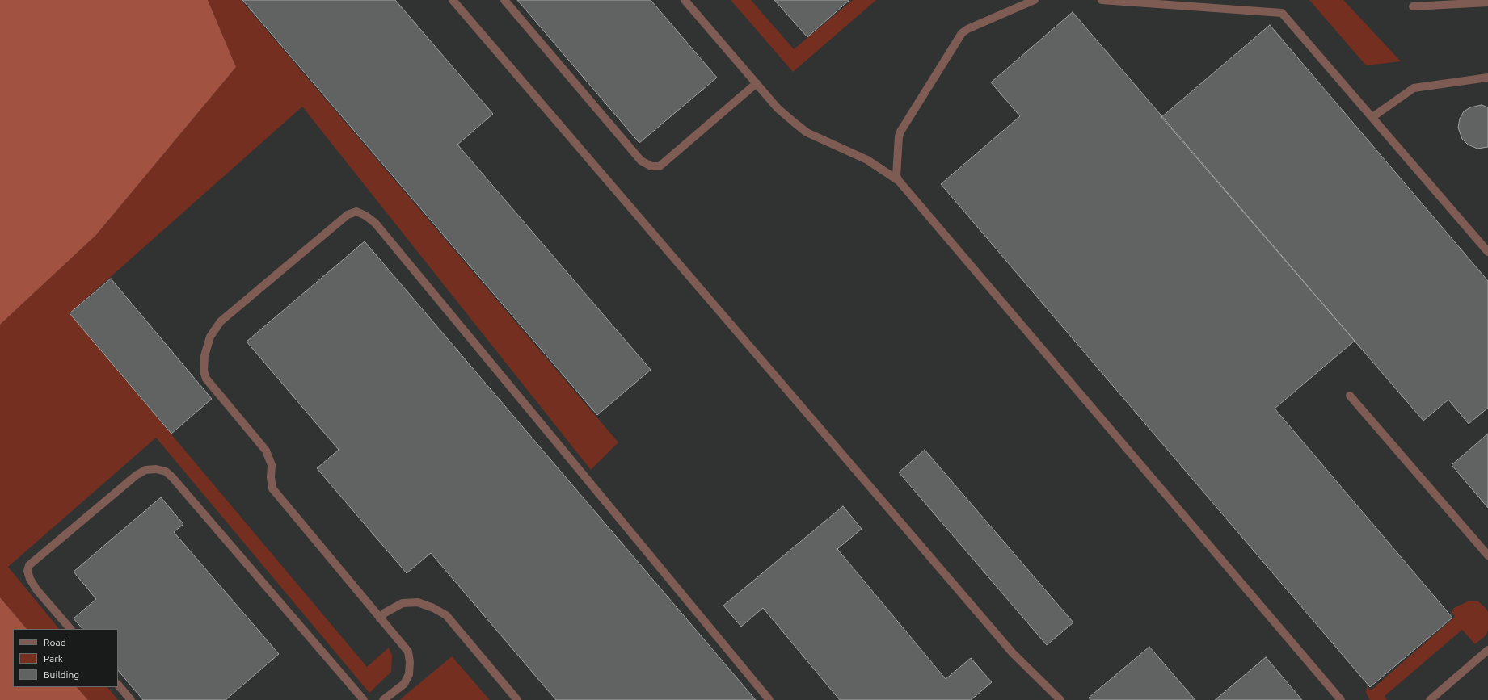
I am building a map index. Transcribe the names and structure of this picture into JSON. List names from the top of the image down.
{
  "legend": ["Road", "Park", "Building"]
}
